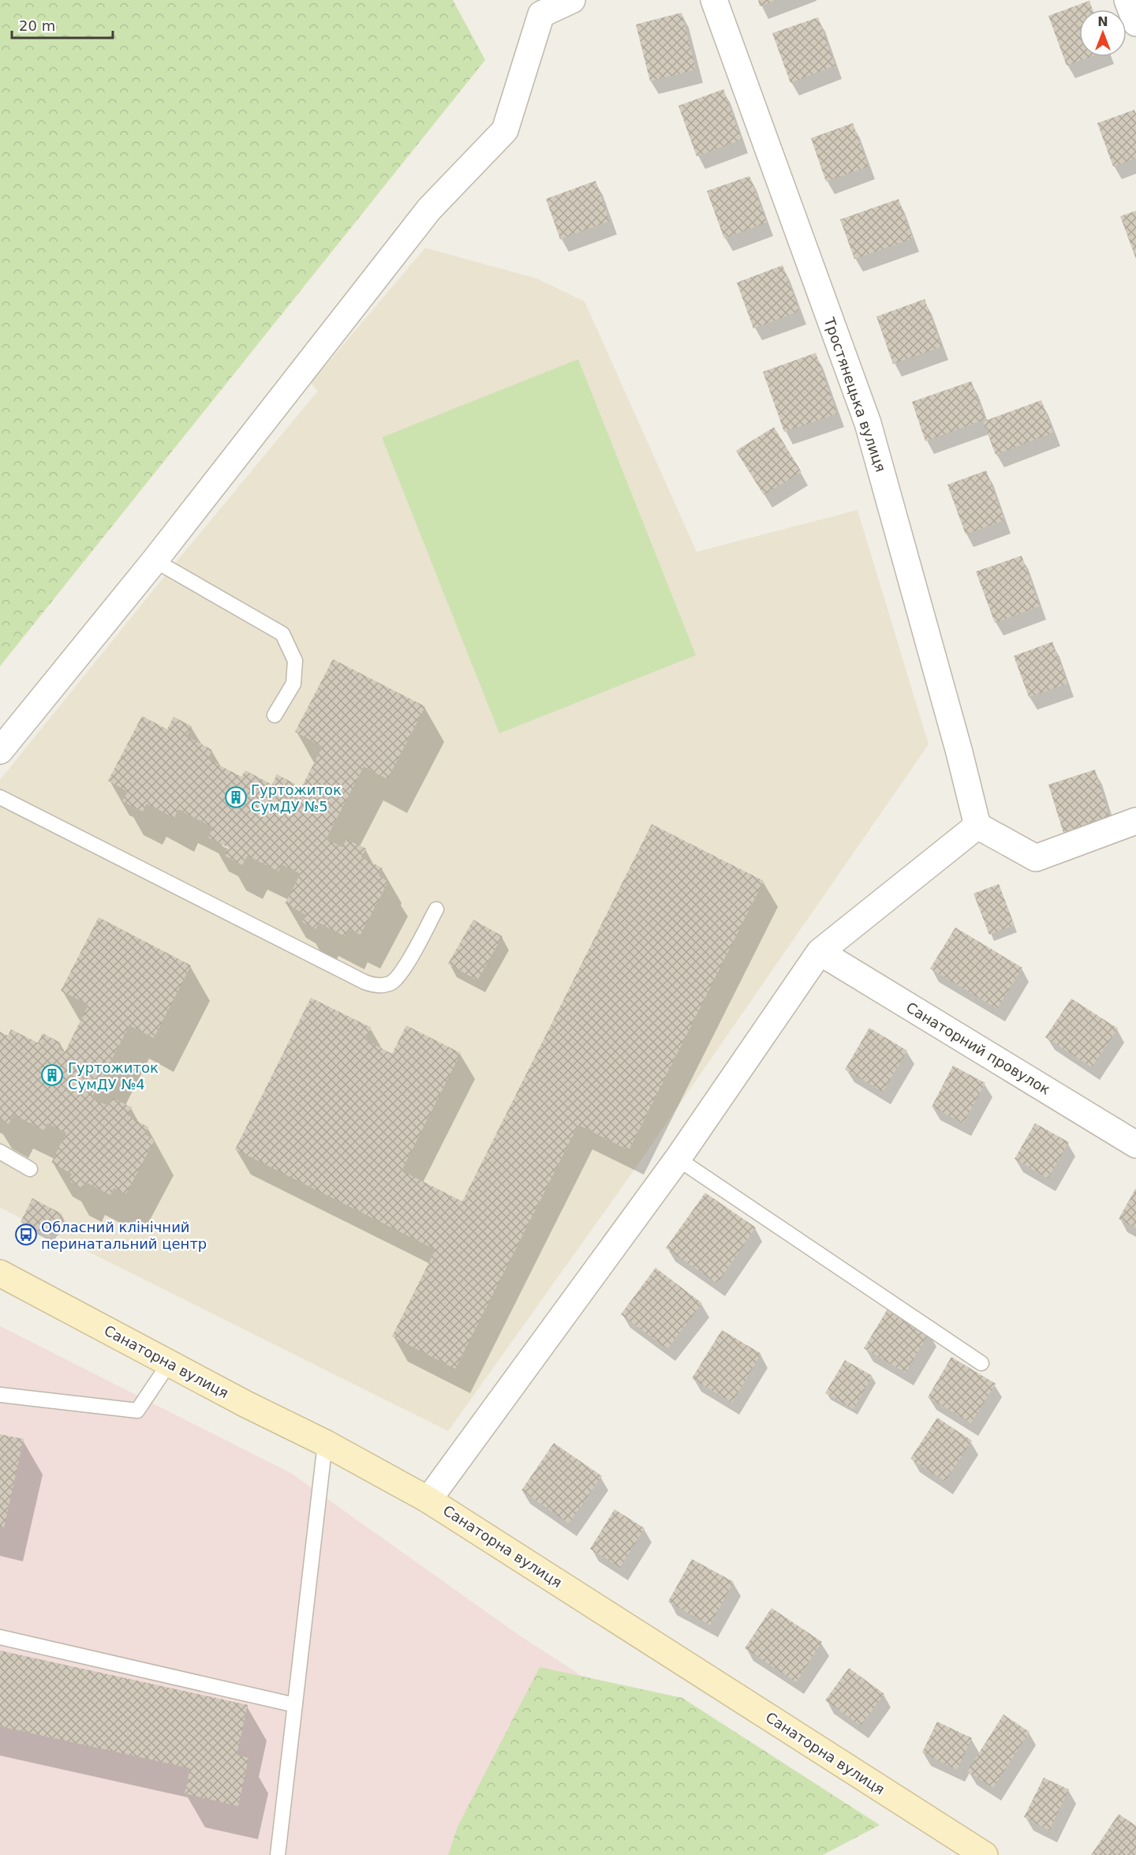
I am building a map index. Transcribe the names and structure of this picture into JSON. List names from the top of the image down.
{
  "streets": {
    "main road": ["Санаторна вулиця"],
    "street": ["Тростянецька вулиця", "Санаторний провулок"]
  },
  "places": {
    "building": ["Гуртожиток СумДУ №5", "Гуртожиток СумДУ №4"],
    "bus stop": ["Обласний клінічний перинатальний центр"]
  },
  "scale_bar": "20 m",
  "north": "top"
}
